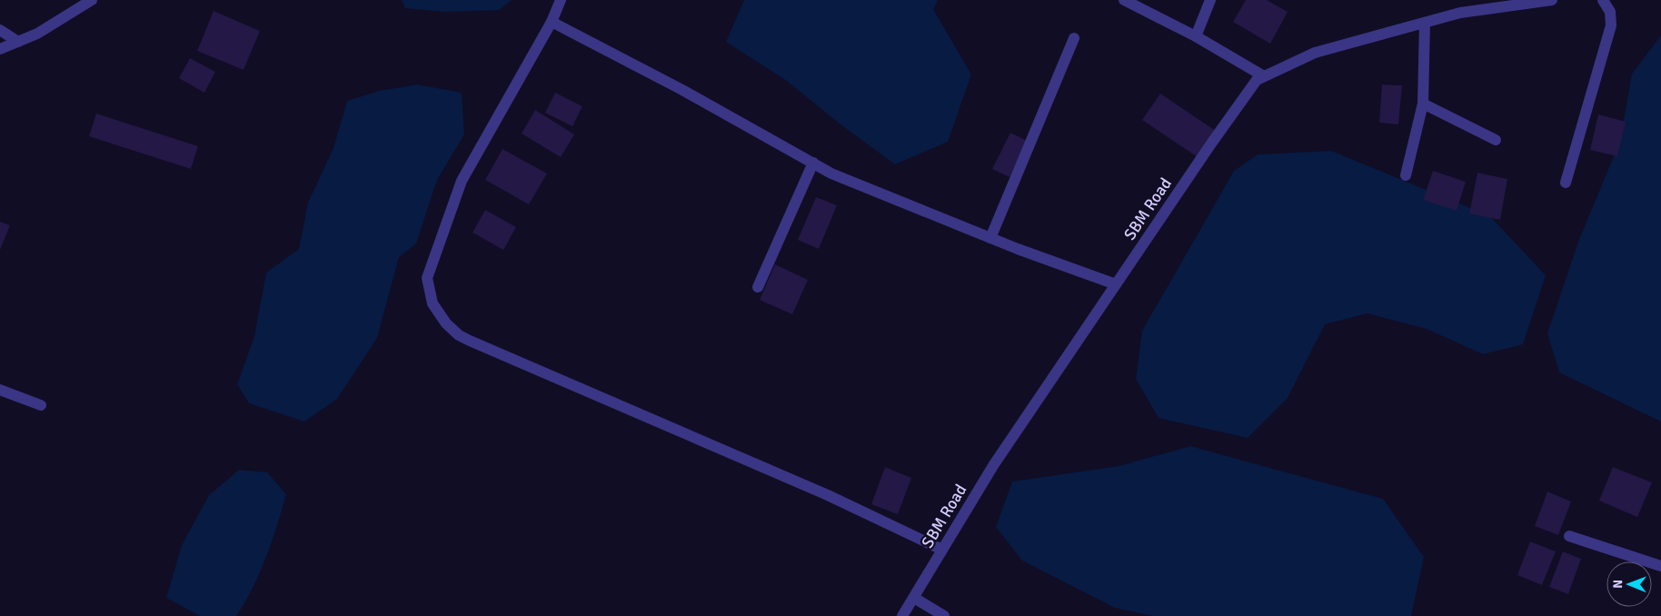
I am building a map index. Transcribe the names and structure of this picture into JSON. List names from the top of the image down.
{
  "streets": {
    "street": ["SBM Road"]
  },
  "north": "left"
}
